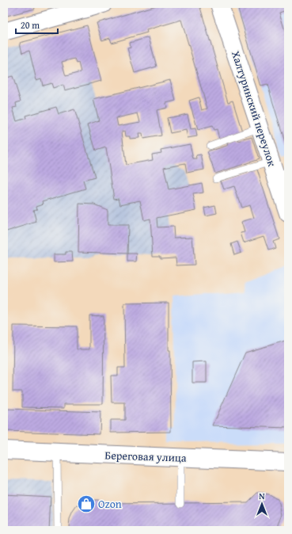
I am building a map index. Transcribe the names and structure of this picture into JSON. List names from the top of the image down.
{
  "streets": {
    "street": ["Халтуринский переулок", "Береговая улица"]
  },
  "places": {
    "shop": ["Ozon"]
  },
  "scale_bar": "20 m",
  "north": "top"
}
